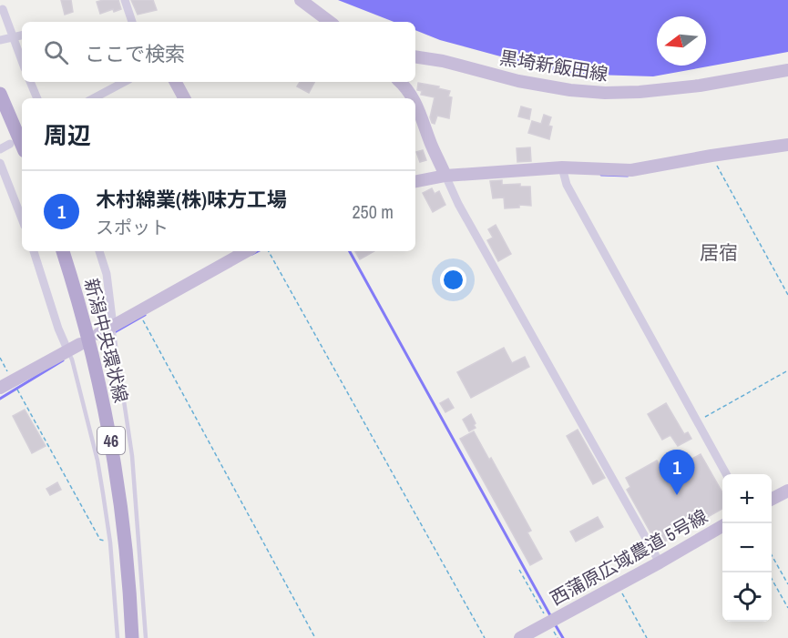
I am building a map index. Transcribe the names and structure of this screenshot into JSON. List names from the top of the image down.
{
  "streets": {
    "main road": ["新潟中央環状線", "46"],
    "street": ["黒埼新飯田線", "西蒲原広域農道 5号線"]
  },
  "districts": ["居宿"],
  "north": "left",
  "page": {
    "search": "ここで検索",
    "heading": "周辺",
    "list": [
      {
        "mark": "1",
        "name": "木村綿業(株)味方工場",
        "note": "スポット",
        "value": "250 m"
      }
    ],
    "pins": "1",
    "map_buttons": ["+", "−"]
  }
}
